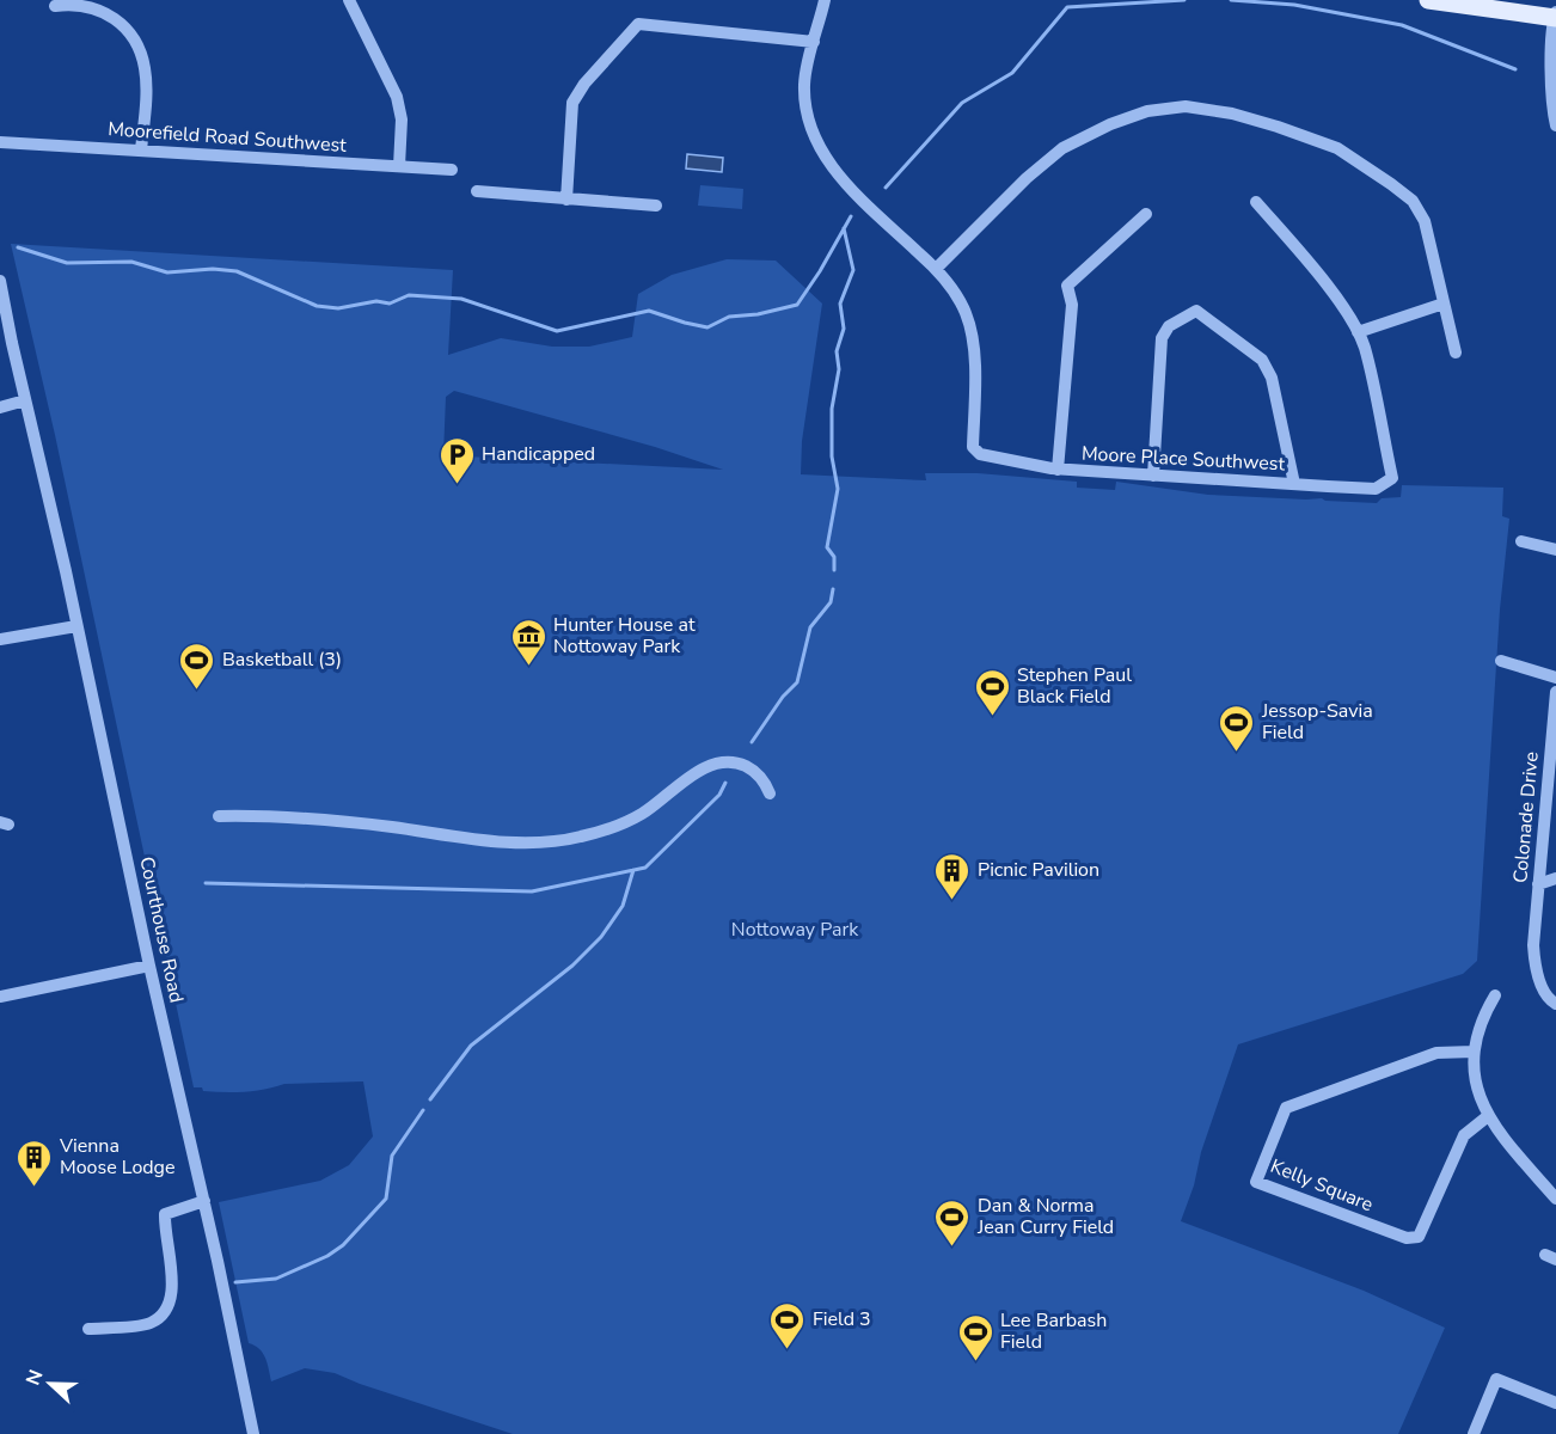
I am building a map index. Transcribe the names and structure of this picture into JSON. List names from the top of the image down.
{
  "streets": {
    "street": [
      "Moorefield Road Southwest",
      "Moore Place Southwest",
      "Colonade Drive",
      "Courthouse Road",
      "Kelly Square"
    ]
  },
  "parks": ["Nottoway Park"],
  "places": {
    "parking": ["Handicapped"],
    "museum": ["Hunter House at Nottoway Park"],
    "sports": [
      "Basketball (3)",
      "Stephen Paul Black Field",
      "Jessop-Savia Field",
      "Dan & Norma Jean Curry Field",
      "Field 3",
      "Lee Barbash Field"
    ],
    "building": ["Picnic Pavilion", "Vienna Moose Lodge"]
  },
  "north": "left"
}
